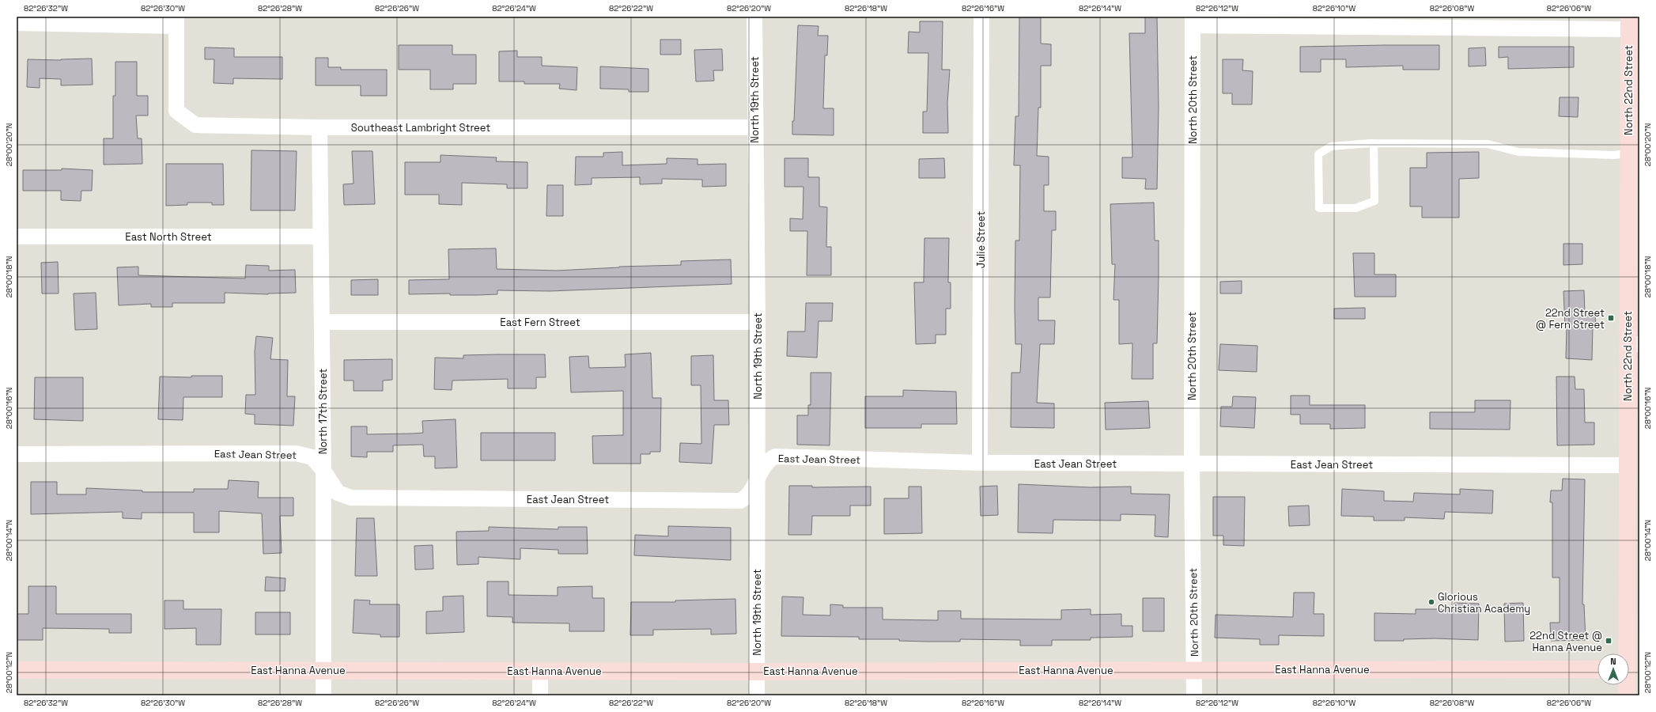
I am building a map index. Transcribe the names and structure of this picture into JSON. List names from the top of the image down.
{
  "streets": {
    "street": [
      "North 22nd Street",
      "North 19th Street",
      "North 20th Street",
      "Southeast Lambright Street",
      "East North Street",
      "Julie Street",
      "East Fern Street",
      "North 17th Street",
      "East Jean Street",
      "East Hanna Avenue"
    ]
  },
  "crossings": [
    ["North 22nd Street", "East Jean Street"],
    ["North 19th Street", "Southeast Lambright Street"],
    ["North 19th Street", "East Fern Street"],
    ["North 19th Street", "East Jean Street"],
    ["North 19th Street", "East Hanna Avenue"],
    ["North 20th Street", "East Jean Street"],
    ["North 20th Street", "East Hanna Avenue"],
    ["Southeast Lambright Street", "North 17th Street"],
    ["East North Street", "North 17th Street"],
    ["Julie Street", "East Jean Street"],
    ["East Fern Street", "North 17th Street"],
    ["North 17th Street", "East Jean Street"],
    ["North 17th Street", "East Hanna Avenue"]
  ],
  "places": {
    "transit": ["22nd Street @ Fern Street", "22nd Street @ Hanna Avenue"],
    "other": ["Glorious Christian Academy"]
  },
  "north": "top",
  "coordinates": [
    "82°26'32\"W",
    "82°26'30\"W",
    "82°26'28\"W",
    "82°26'26\"W",
    "82°26'24\"W",
    "82°26'22\"W",
    "82°26'20\"W",
    "82°26'18\"W",
    "82°26'16\"W",
    "82°26'14\"W",
    "82°26'12\"W",
    "82°26'10\"W",
    "82°26'08\"W",
    "82°26'06\"W",
    "28°00'20\"N",
    "28°00'18\"N",
    "28°00'16\"N",
    "28°00'14\"N",
    "28°00'12\"N"
  ]
}
